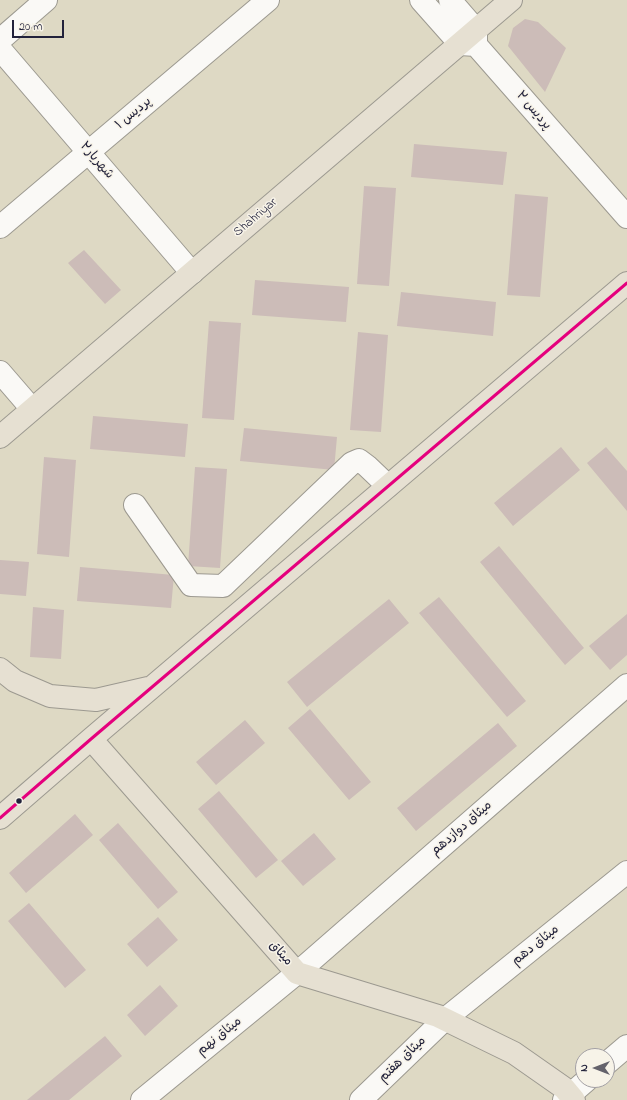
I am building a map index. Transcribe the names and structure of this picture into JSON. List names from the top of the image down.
{
  "streets": {
    "main road": ["Shahriyar", "میثاق"],
    "street": [
      "پردیس ۲",
      "پردیس ۱",
      "شهریار۲",
      "میثاق دوازدهم",
      "میثاق دهم",
      "میثاق نهم",
      "میثاق هفتم"
    ]
  },
  "crossings": [
    ["پردیس ۲", "Shahriyar"],
    ["پردیس ۱", "شهریار۲"],
    ["شهریار۲", "Shahriyar"],
    ["میثاق دوازدهم", "میثاق"],
    ["میثاق دوازدهم", "میثاق نهم"],
    ["میثاق دهم", "میثاق"],
    ["میثاق دهم", "میثاق هفتم"],
    ["میثاق", "میثاق نهم"],
    ["میثاق", "میثاق هفتم"]
  ],
  "scale_bar": "20 m",
  "north": "left"
}
